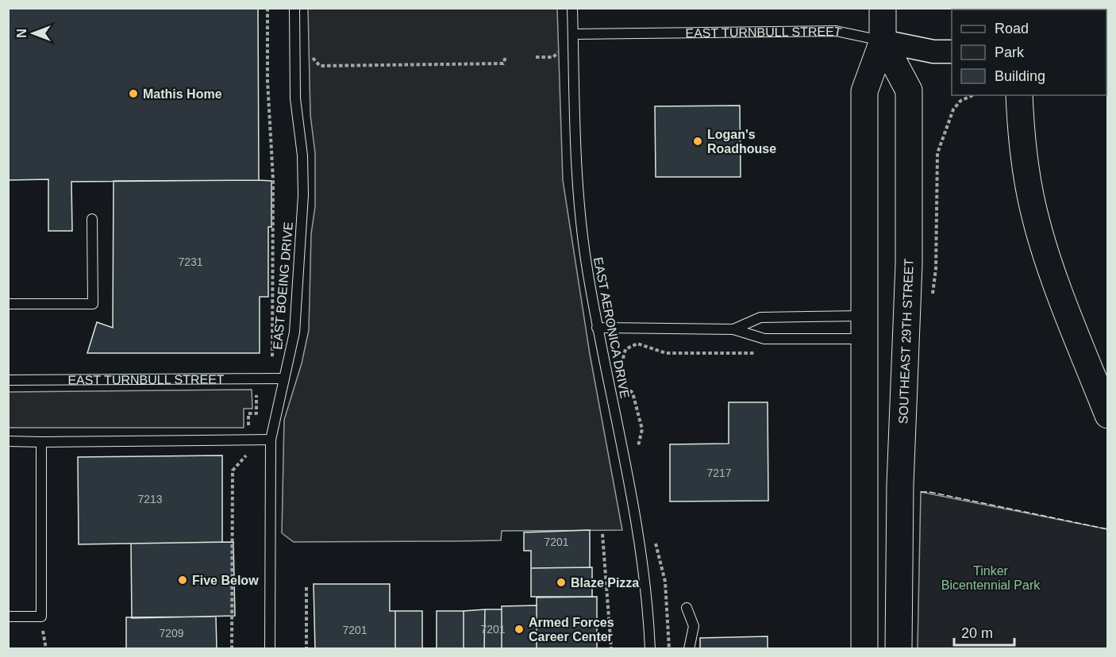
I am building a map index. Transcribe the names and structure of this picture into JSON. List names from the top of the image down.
{
  "streets": {
    "main road": ["SOUTHEAST 29TH STREET"],
    "street": ["EAST TURNBULL STREET"],
    "lane": ["EAST BOEING DRIVE", "EAST AERONICA DRIVE"]
  },
  "crossings": [
    ["EAST TURNBULL STREET", "EAST BOEING DRIVE"],
    ["EAST TURNBULL STREET", "EAST AERONICA DRIVE"],
    ["EAST TURNBULL STREET", "SOUTHEAST 29TH STREET"]
  ],
  "parks": ["Tinker Bicentennial Park"],
  "places": [
    "Mathis Home",
    "Logan's Roadhouse",
    "Five Below",
    "Blaze Pizza",
    "Armed Forces Career Center"
  ],
  "house_numbers": [
    "7231",
    "7217",
    "7213",
    "7201",
    "7201",
    "7201",
    "7209"
  ],
  "legend": ["Road", "Park", "Building"],
  "scale_bar": "20 m",
  "north": "left"
}
